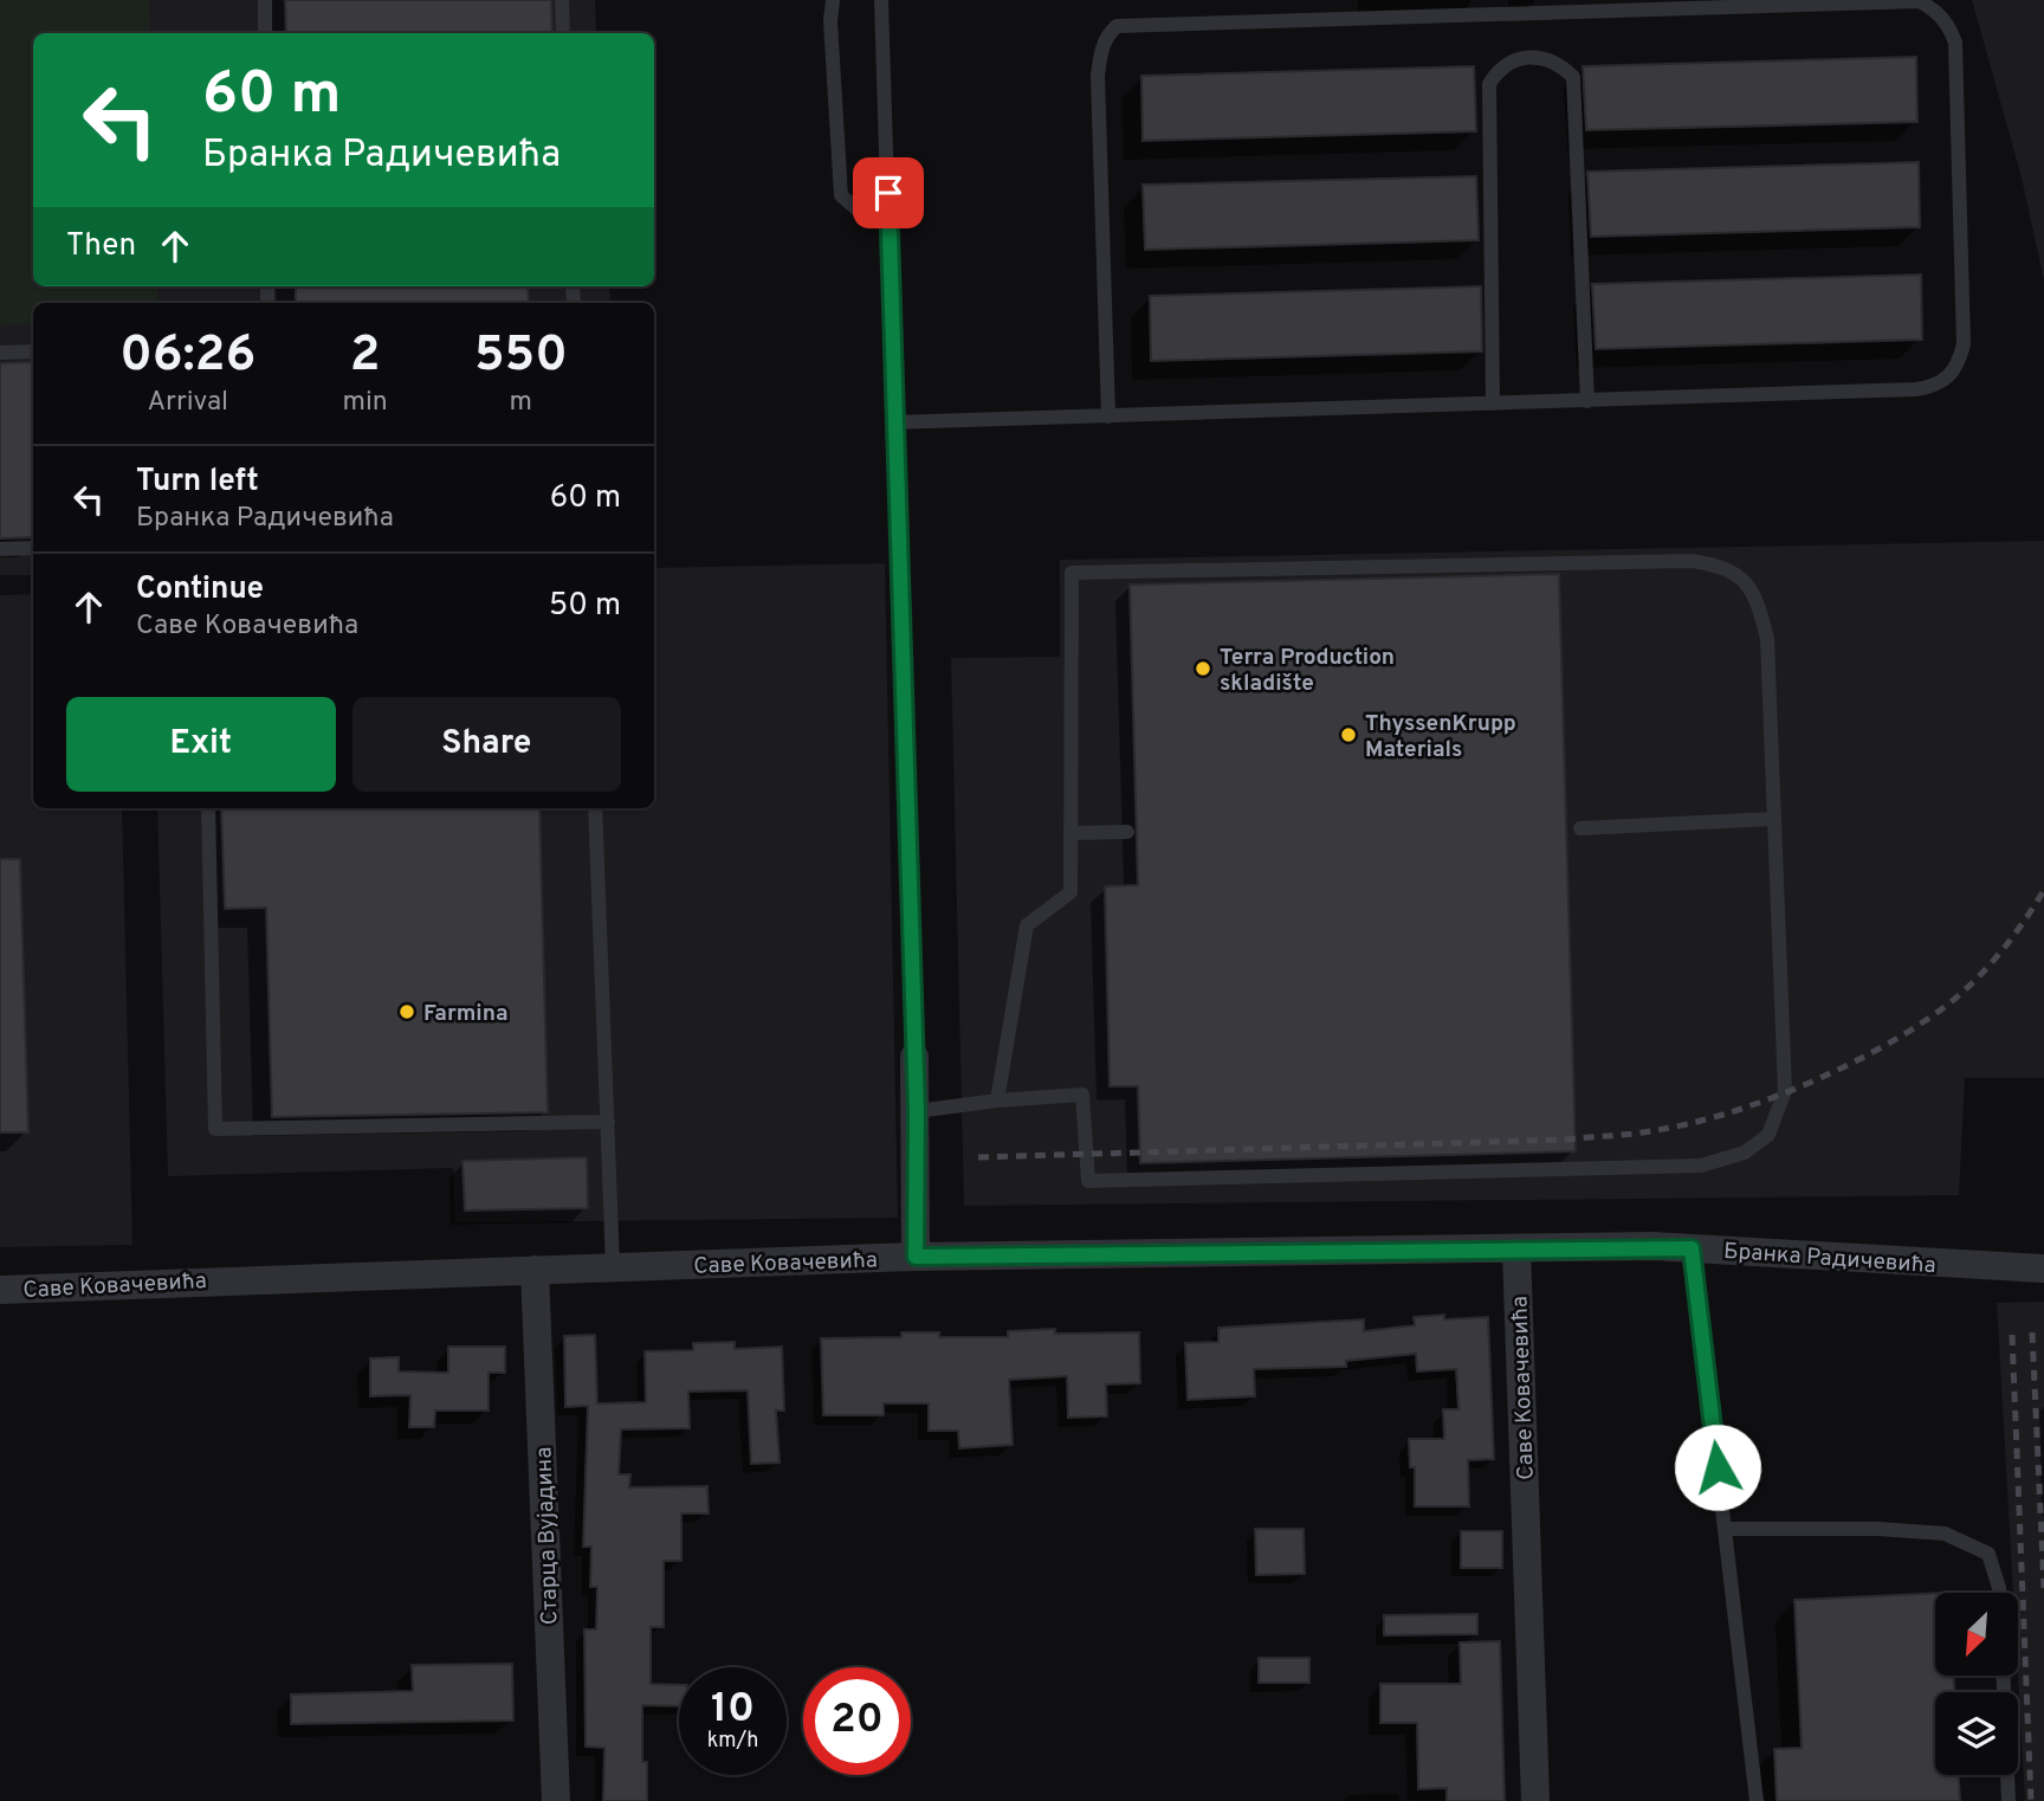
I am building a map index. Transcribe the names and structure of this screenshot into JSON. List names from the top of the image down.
{
  "streets": {
    "street": ["Бранка Радичевића", "Саве Ковачевића", "Старца Вујадина"]
  },
  "crossings": [
    ["Бранка Радичевића", "Саве Ковачевића"],
    ["Саве Ковачевића", "Старца Вујадина"]
  ],
  "places": ["Terra Production skladište", "ThyssenKrupp Materials", "Farmina"],
  "north": "bottom left",
  "page": {
    "turn": ["60 m", "Бранка Радичевића"],
    "then": "Then",
    "eta": [
      "06:26",
      "Arrival",
      "2",
      "min",
      "550",
      "m"
    ],
    "list": [
      {
        "name": "Turn left",
        "note": "Бранка Радичевића",
        "value": "60 m"
      },
      {
        "name": "Continue",
        "note": "Саве Ковачевића",
        "value": "50 m"
      }
    ],
    "buttons": ["Exit", "Share"],
    "speed": "10 km/h",
    "limit": "20"
  }
}
